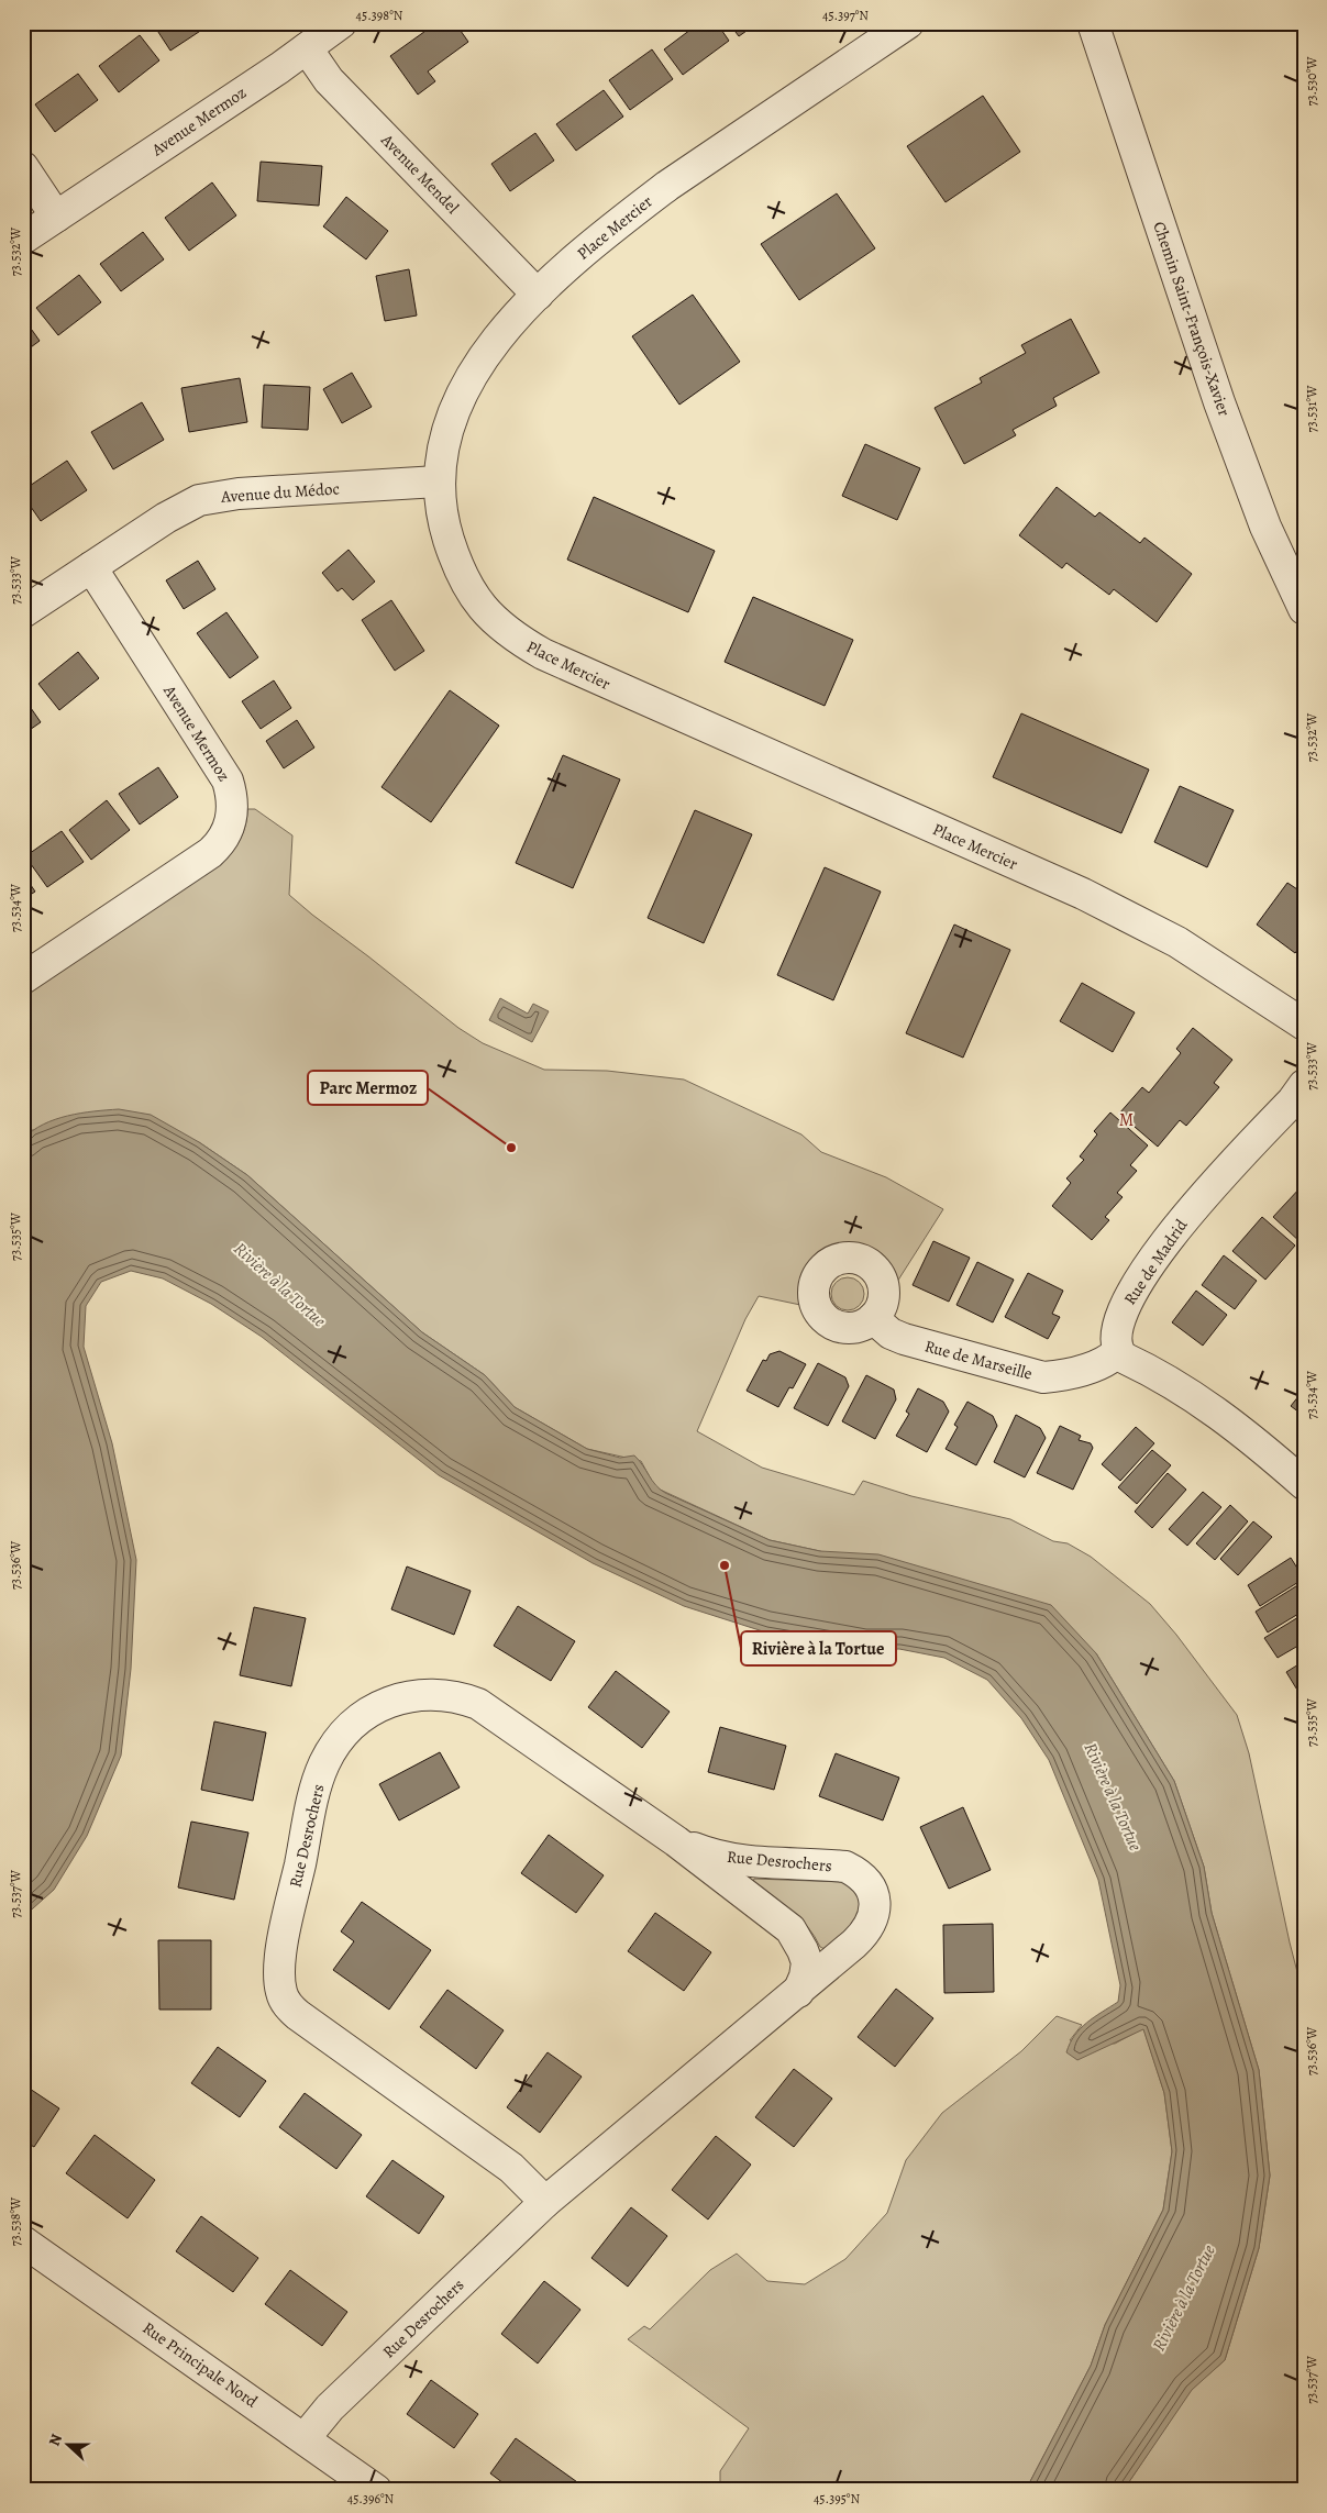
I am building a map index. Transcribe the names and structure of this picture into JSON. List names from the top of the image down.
{
  "streets": {
    "street": [
      "Avenue Mermoz",
      "Avenue Mendel",
      "Place Mercier",
      "Chemin Saint-François-Xavier",
      "Avenue du Médoc",
      "Rue de Madrid",
      "Rue de Marseille",
      "Rue Desrochers",
      "Rue Principale Nord"
    ]
  },
  "crossings": [
    ["Avenue Mermoz", "Avenue Mendel"],
    ["Avenue Mermoz", "Avenue du Médoc"],
    ["Avenue Mendel", "Place Mercier"],
    ["Place Mercier", "Avenue du Médoc"],
    ["Rue de Madrid", "Rue de Marseille"],
    ["Rue Desrochers", "Rue Principale Nord"]
  ],
  "districts": ["M"],
  "water": ["Rivière à la Tortue"],
  "places": ["Parc Mermoz", "Rivière à la Tortue"],
  "north": "left",
  "coordinates": [
    "45.398°N",
    "45.397°N",
    "73.530°W",
    "73.532°W",
    "73.531°W",
    "73.533°W",
    "73.534°W",
    "73.535°W",
    "73.536°W",
    "73.537°W",
    "73.538°W",
    "45.396°N",
    "45.395°N"
  ]
}
